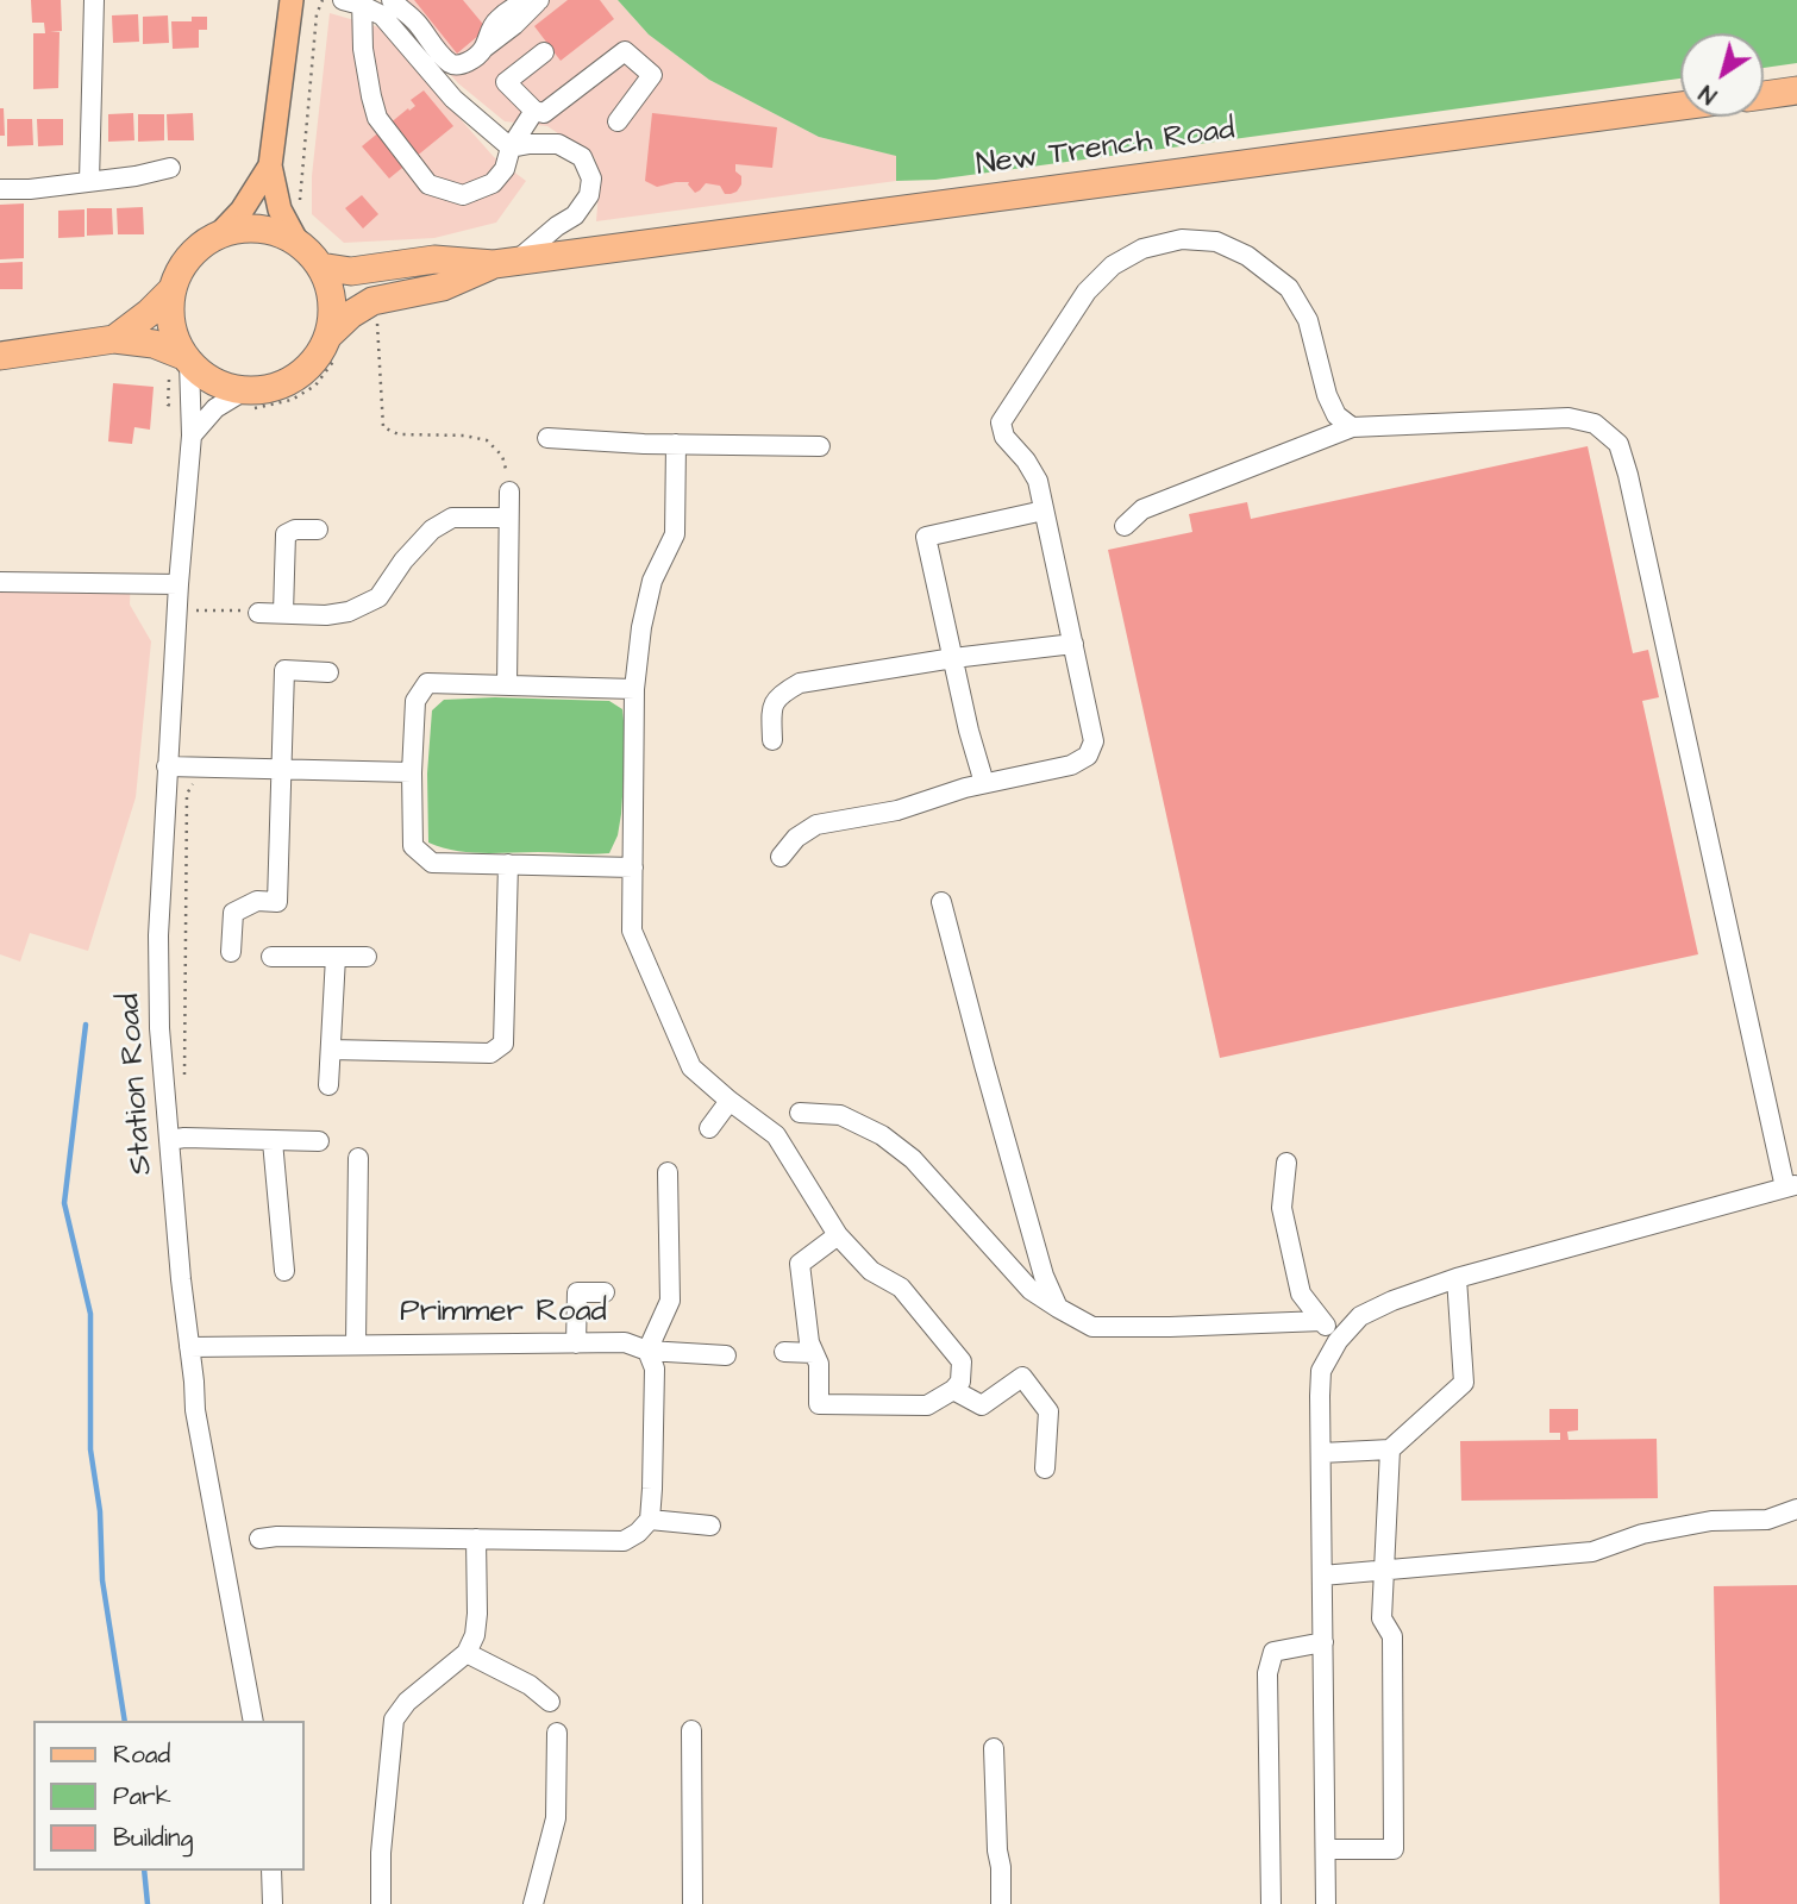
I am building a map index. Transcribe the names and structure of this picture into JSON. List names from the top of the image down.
{
  "streets": {
    "highway": ["New Trench Road"],
    "street": ["Station Road", "Primmer Road"]
  },
  "crossings": [
    ["New Trench Road", "Station Road"],
    ["Station Road", "Primmer Road"]
  ],
  "legend": ["Road", "Park", "Building"],
  "north": "bottom left"
}
